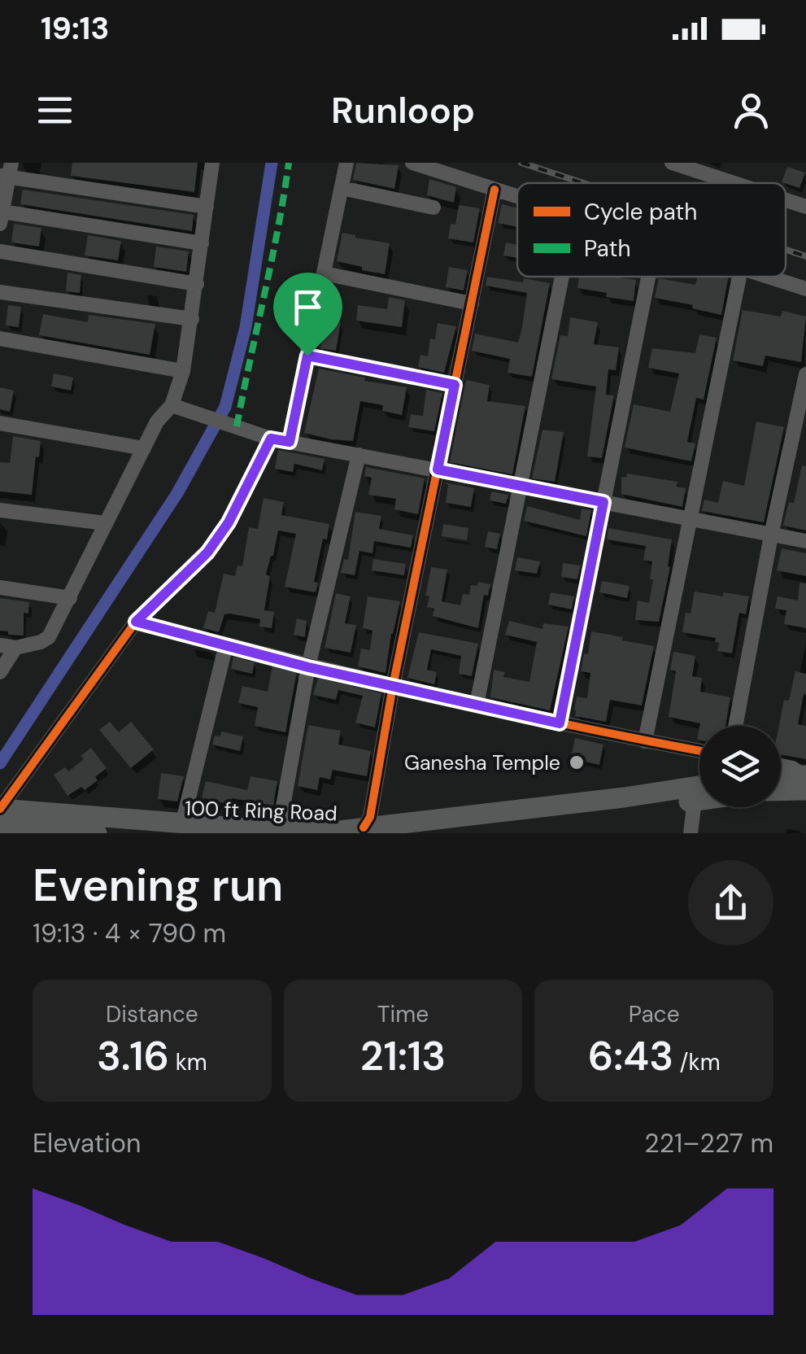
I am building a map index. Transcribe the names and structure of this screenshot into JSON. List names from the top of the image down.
{
  "streets": {
    "main road": ["100 ft Ring Road"]
  },
  "places": ["Ganesha Temple"],
  "legend": ["Cycle path", "Path"],
  "page": {
    "status": "19:13",
    "header": "Runloop",
    "heading": ["Evening run", "19:13 · 4 × 790 m"],
    "stats": [
      ["Distance", "3.16 km"],
      ["Time", "21:13"],
      ["Pace", "6:43 /km"]
    ],
    "chart": ["Elevation", "221–227 m"]
  }
}
